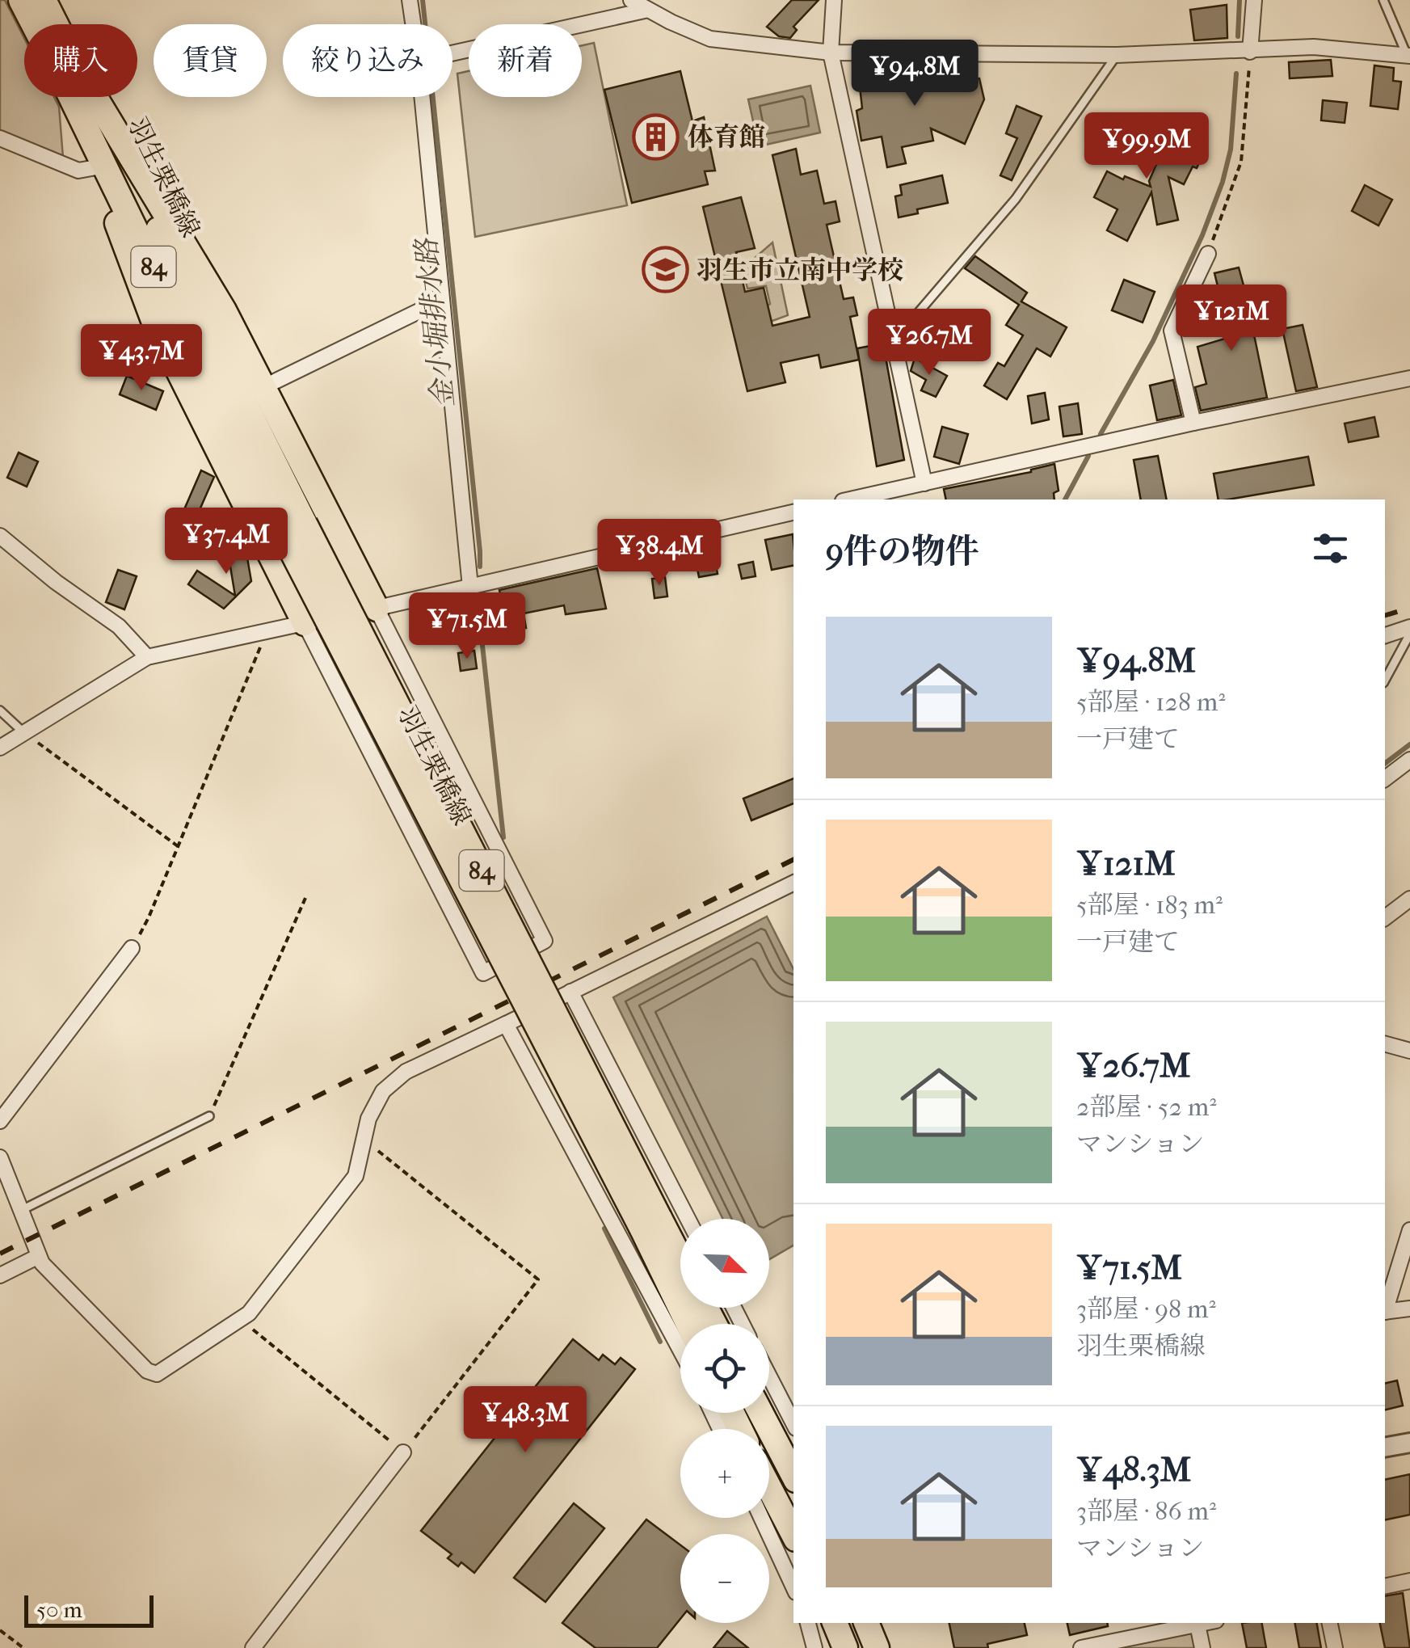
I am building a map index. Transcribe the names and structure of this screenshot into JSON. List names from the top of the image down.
{
  "streets": {
    "main road": ["羽生栗橋線", "84"]
  },
  "water": ["金小堀排水路"],
  "places": {
    "building": ["体育館"],
    "school or university": ["羽生市立南中学校"]
  },
  "scale_bar": "50 m",
  "north": "bottom right",
  "page": {
    "chip": [
      "購入",
      "賃貸",
      "絞り込み",
      "新着"
    ],
    "price": [
      "¥94.8M",
      "¥99.9M",
      "¥121M",
      "¥26.7M",
      "¥43.7M",
      "¥37.4M",
      "¥38.4M",
      "¥71.5M",
      "¥48.3M"
    ],
    "heading": "9件の物件",
    "list": [
      {
        "name": "¥94.8M",
        "note": "5部屋 · 128 m² · 一戸建て"
      },
      {
        "name": "¥121M",
        "note": "5部屋 · 183 m² · 一戸建て"
      },
      {
        "name": "¥26.7M",
        "note": "2部屋 · 52 m² · マンション"
      },
      {
        "name": "¥71.5M",
        "note": "3部屋 · 98 m² · 羽生栗橋線"
      },
      {
        "name": "¥48.3M",
        "note": "3部屋 · 86 m² · マンション"
      }
    ],
    "map_buttons": ["+", "−"],
    "scale": "50 m"
  }
}
